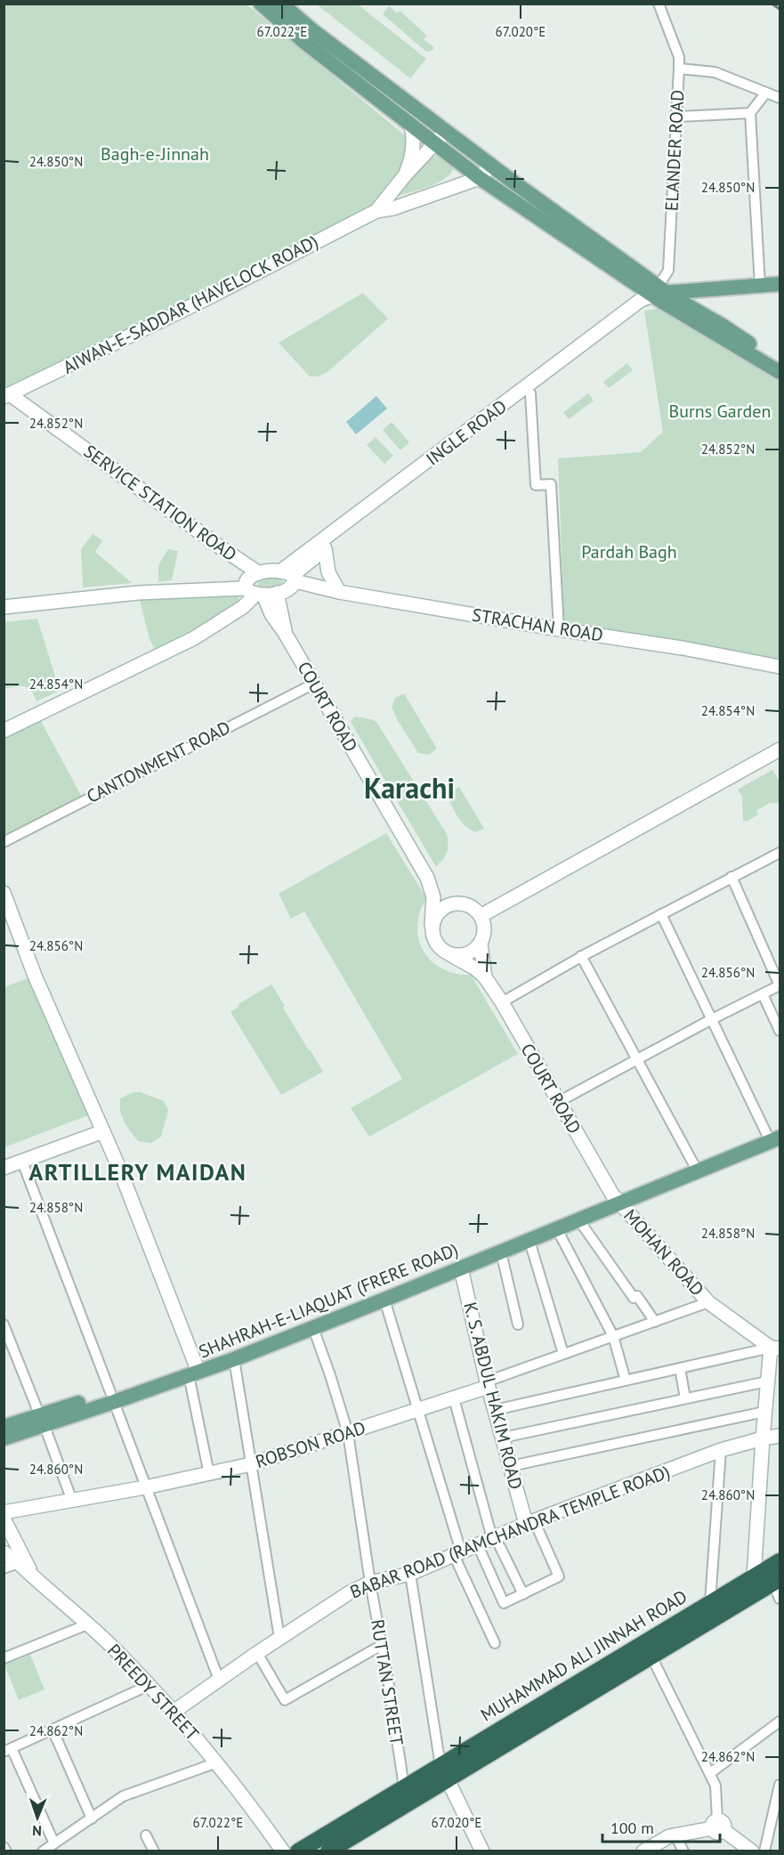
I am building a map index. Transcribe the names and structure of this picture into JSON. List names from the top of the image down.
{
  "streets": {
    "highway": ["MUHAMMAD ALI JINNAH ROAD"],
    "main road": [
      "AIWAN-E-SADDAR (HAVELOCK ROAD)",
      "INGLE ROAD",
      "SERVICE STATION ROAD",
      "STRACHAN ROAD",
      "COURT ROAD",
      "MOHAN ROAD",
      "SHAHRAH-E-LIAQUAT (FRERE ROAD)",
      "K. S. ABDUL HAKIM ROAD",
      "ROBSON ROAD",
      "BABAR ROAD (RAMCHANDRA TEMPLE ROAD)",
      "PREEDY STREET"
    ],
    "street": ["ELANDER ROAD", "CANTONMENT ROAD", "RUTTAN STREET"]
  },
  "crossings": [
    ["ELANDER ROAD", "INGLE ROAD"],
    ["AIWAN-E-SADDAR (HAVELOCK ROAD)", "SERVICE STATION ROAD"],
    ["INGLE ROAD", "STRACHAN ROAD"],
    ["SERVICE STATION ROAD", "COURT ROAD"],
    ["COURT ROAD", "CANTONMENT ROAD"],
    ["COURT ROAD", "MOHAN ROAD"],
    ["COURT ROAD", "SHAHRAH-E-LIAQUAT (FRERE ROAD)"],
    ["MOHAN ROAD", "SHAHRAH-E-LIAQUAT (FRERE ROAD)"],
    ["MOHAN ROAD", "ROBSON ROAD"],
    ["SHAHRAH-E-LIAQUAT (FRERE ROAD)", "K. S. ABDUL HAKIM ROAD"],
    ["SHAHRAH-E-LIAQUAT (FRERE ROAD)", "RUTTAN STREET"],
    ["K. S. ABDUL HAKIM ROAD", "ROBSON ROAD"],
    ["K. S. ABDUL HAKIM ROAD", "BABAR ROAD (RAMCHANDRA TEMPLE ROAD)"],
    ["ROBSON ROAD", "RUTTAN STREET"],
    ["BABAR ROAD (RAMCHANDRA TEMPLE ROAD)", "RUTTAN STREET"],
    ["BABAR ROAD (RAMCHANDRA TEMPLE ROAD)", "PREEDY STREET"],
    ["MUHAMMAD ALI JINNAH ROAD", "RUTTAN STREET"]
  ],
  "districts": ["Karachi", "ARTILLERY MAIDAN"],
  "parks": ["Bagh-e-Jinnah", "Burns Garden", "Pardah Bagh"],
  "scale_bar": "100 m",
  "north": "bottom",
  "coordinates": [
    "67.022°E",
    "67.020°E",
    "24.850°N",
    "24.852°N",
    "24.854°N",
    "24.856°N",
    "24.858°N",
    "24.860°N",
    "24.862°N"
  ]
}
